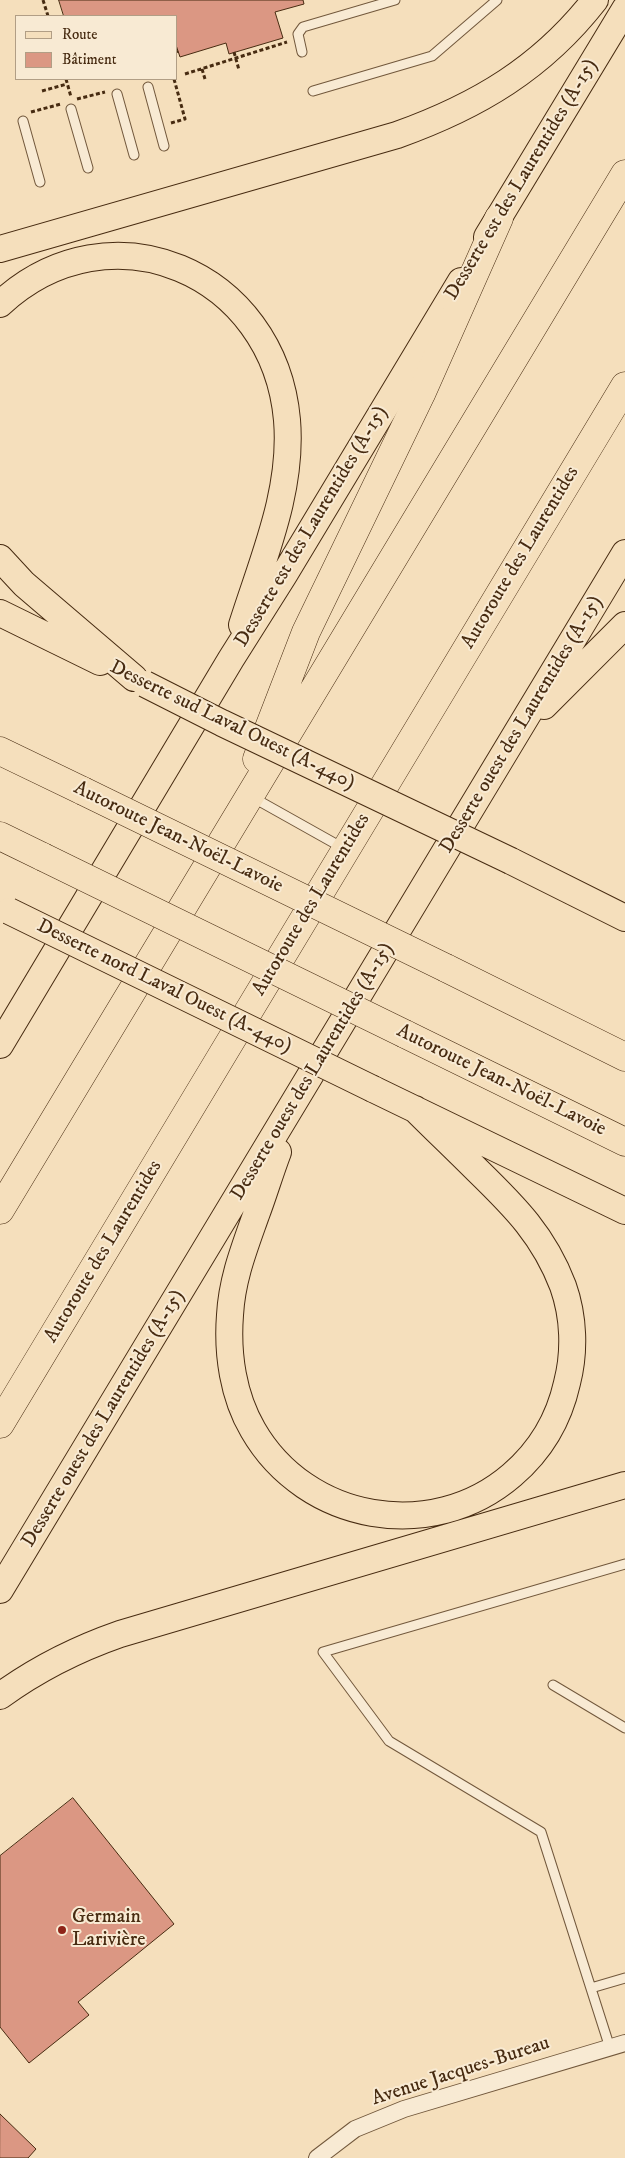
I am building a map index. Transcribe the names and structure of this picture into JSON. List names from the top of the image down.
{
  "streets": {
    "highway": ["Autoroute des Laurentides", "Autoroute Jean-Noël-Lavoie"],
    "main road": [
      "Desserte est des Laurentides (A-15)",
      "Desserte ouest des Laurentides (A-15)",
      "Desserte sud Laval Ouest (A-440)",
      "Desserte nord Laval Ouest (A-440)"
    ],
    "street": ["Avenue Jacques-Bureau"]
  },
  "places": ["Germain Larivière"],
  "legend": ["Route", "Bâtiment"]
}
